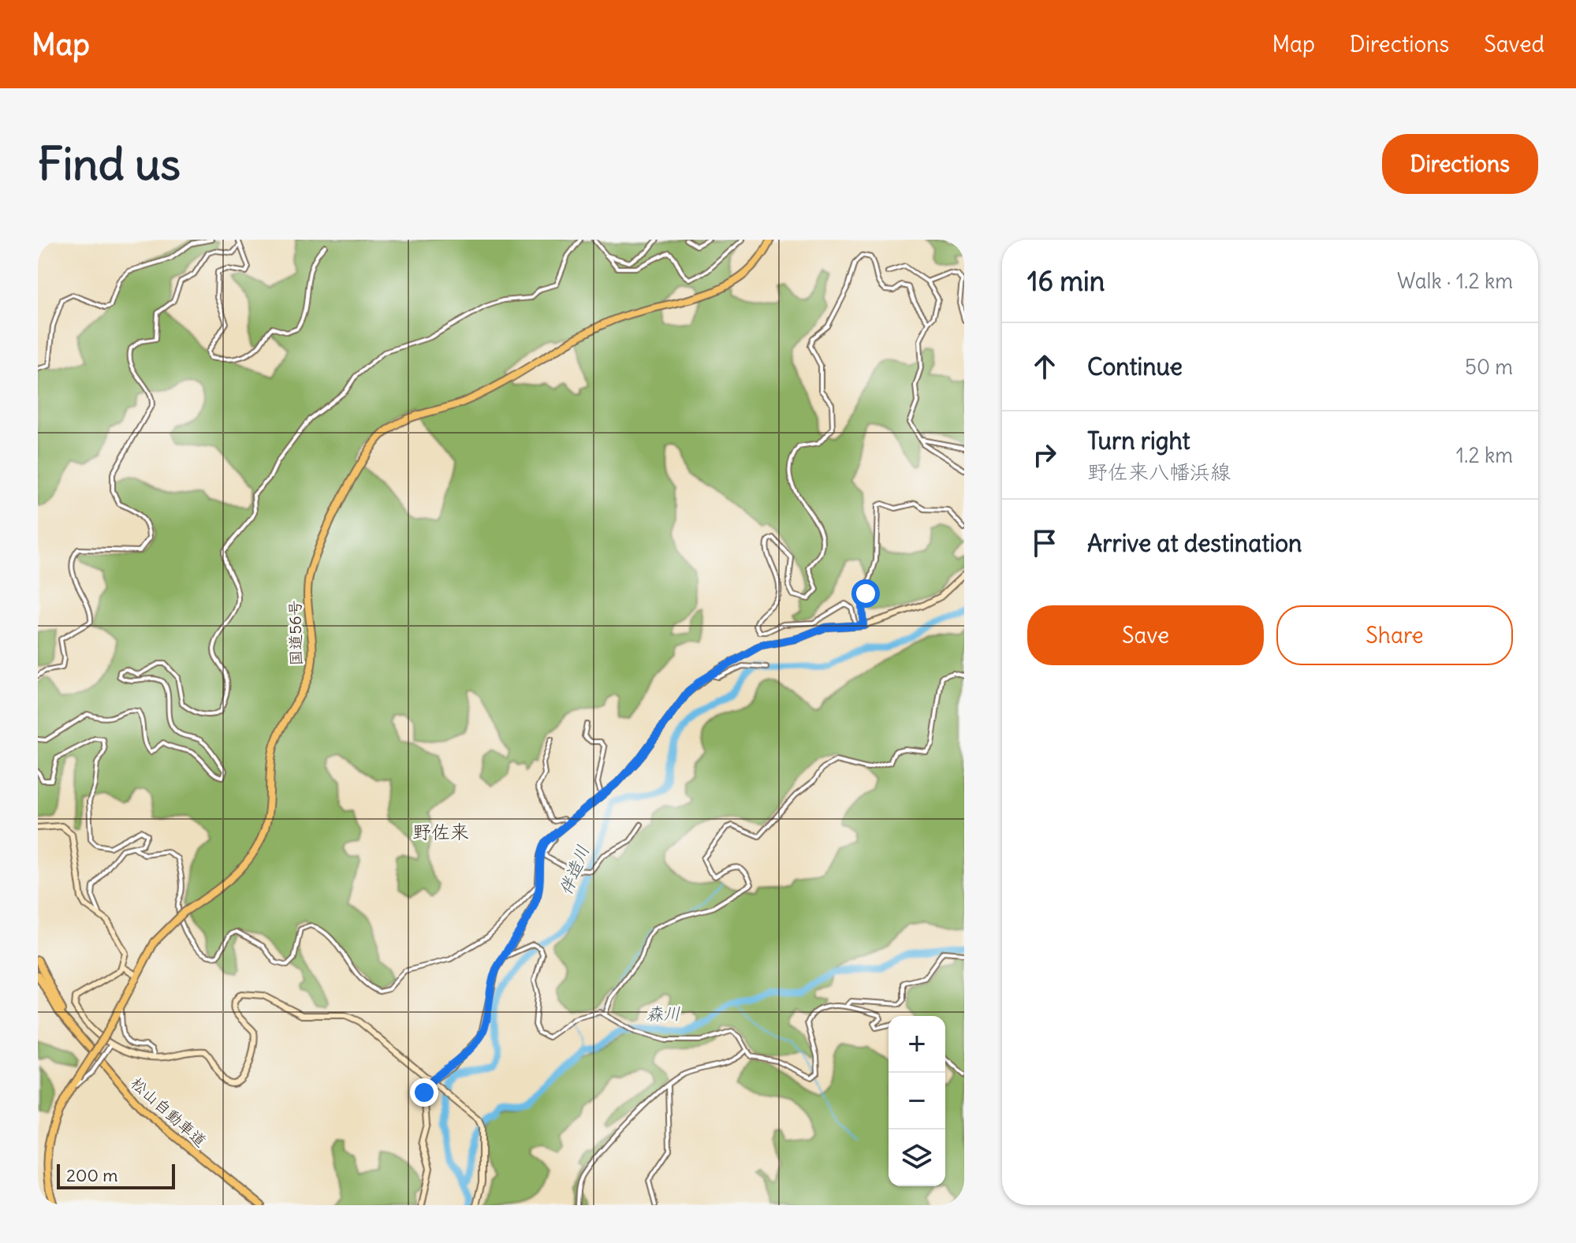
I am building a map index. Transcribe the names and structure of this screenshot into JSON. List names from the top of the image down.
{
  "streets": {
    "highway": ["国道56号", "松山自動車道"]
  },
  "districts": ["野佐来"],
  "water": ["伴造川", "森川"],
  "scale_bar": "200 m",
  "page": {
    "header": "Map",
    "nav": ["Map", "Directions", "Saved"],
    "buttons": [
      "Directions",
      ["Save", "Share"]
    ],
    "title": "Find us",
    "heading": ["16 min", "Walk · 1.2 km"],
    "list": [
      ["Continue", "50 m"],
      ["Turn right", "野佐来八幡浜線", "1.2 km"],
      "Arrive at destination"
    ],
    "map_buttons": ["+", "−"],
    "scale": "200 m"
  }
}
